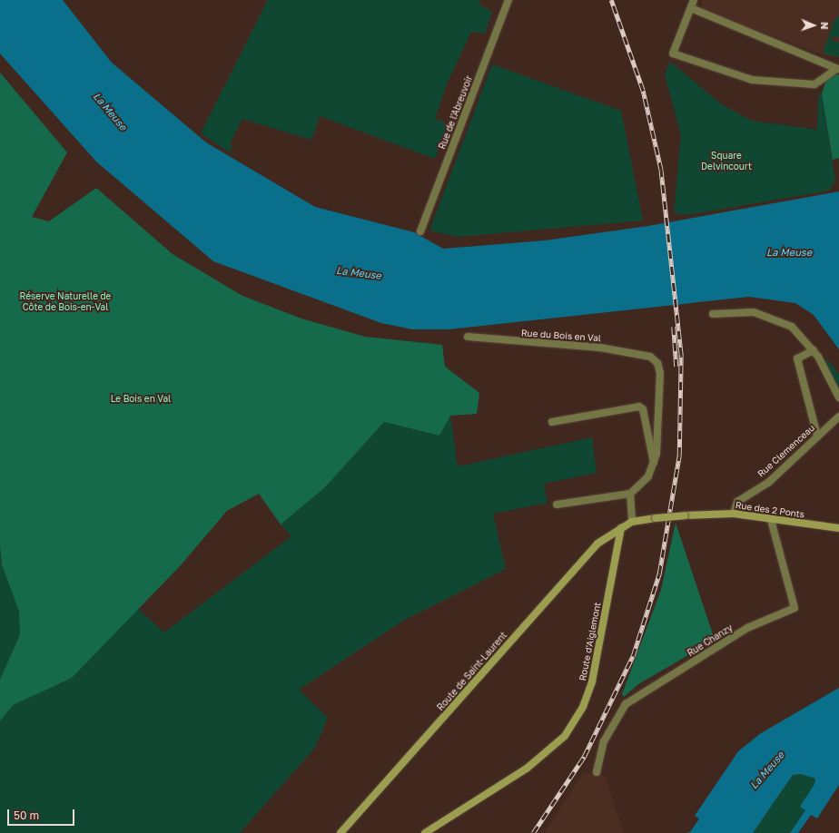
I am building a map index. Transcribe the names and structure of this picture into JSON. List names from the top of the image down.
{
  "streets": {
    "street": [
      "Rue de l'Abreuvoir",
      "Rue du Bois en Val",
      "Rue Clemenceau",
      "Rue des 2 Ponts",
      "Rue Chanzy",
      "Route d'Aiglemont",
      "Route de Saint-Laurent"
    ]
  },
  "crossings": [
    ["Rue Clemenceau", "Rue des 2 Ponts"],
    ["Rue des 2 Ponts", "Rue Chanzy"],
    ["Rue des 2 Ponts", "Route de Saint-Laurent"],
    ["Route d'Aiglemont", "Route de Saint-Laurent"]
  ],
  "water": ["La Meuse"],
  "parks": ["Square Delvincourt", "Réserve Naturelle de Côte de Bois-en-Val", "Le Bois en Val"],
  "scale_bar": "50 m",
  "north": "right"
}
